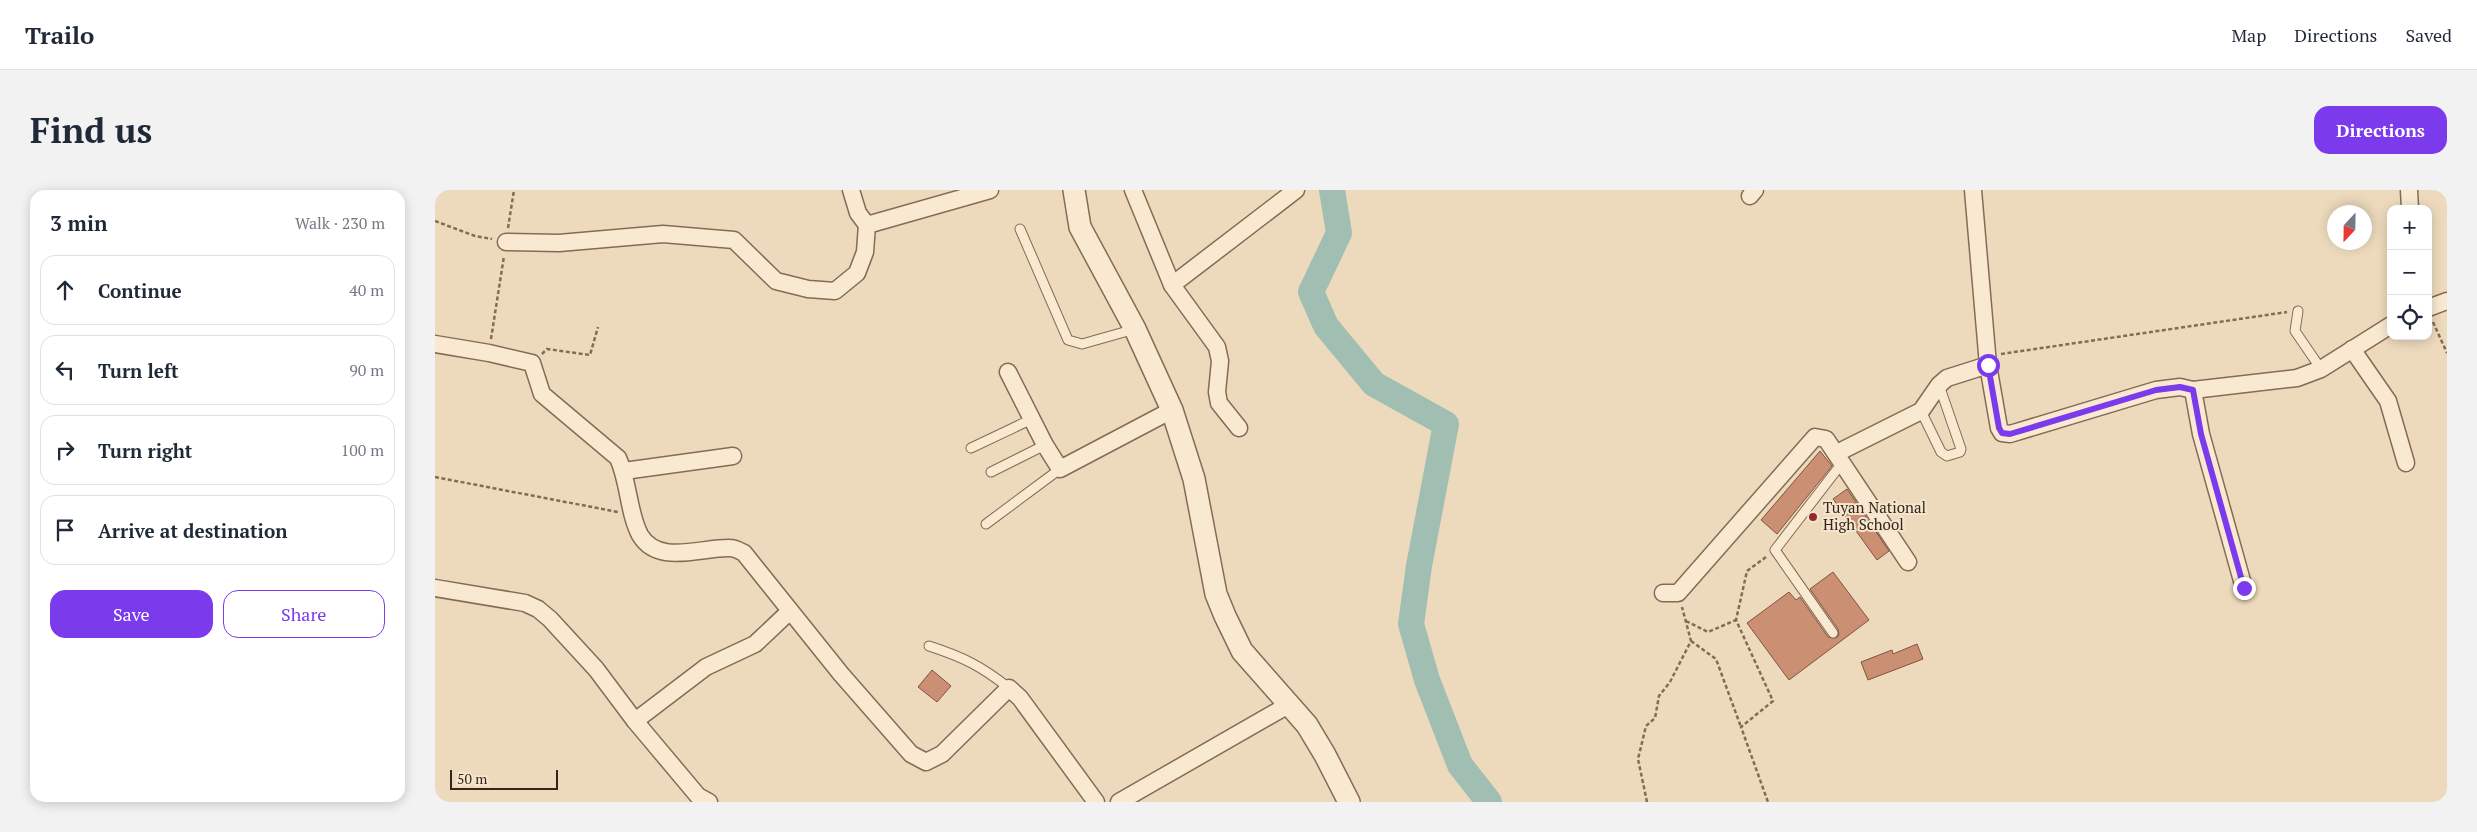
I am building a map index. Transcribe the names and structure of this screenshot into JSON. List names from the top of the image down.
{
  "places": ["Tuyan National High School"],
  "scale_bar": "50 m",
  "north": "bottom",
  "page": {
    "header": "Trailo",
    "nav": ["Map", "Directions", "Saved"],
    "buttons": [
      "Directions",
      ["Save", "Share"]
    ],
    "title": "Find us",
    "heading": ["3 min", "Walk · 230 m"],
    "map_buttons": ["+", "−"],
    "list": [
      ["Continue", "40 m"],
      ["Turn left", "90 m"],
      ["Turn right", "100 m"],
      "Arrive at destination"
    ],
    "scale": "50 m"
  }
}
